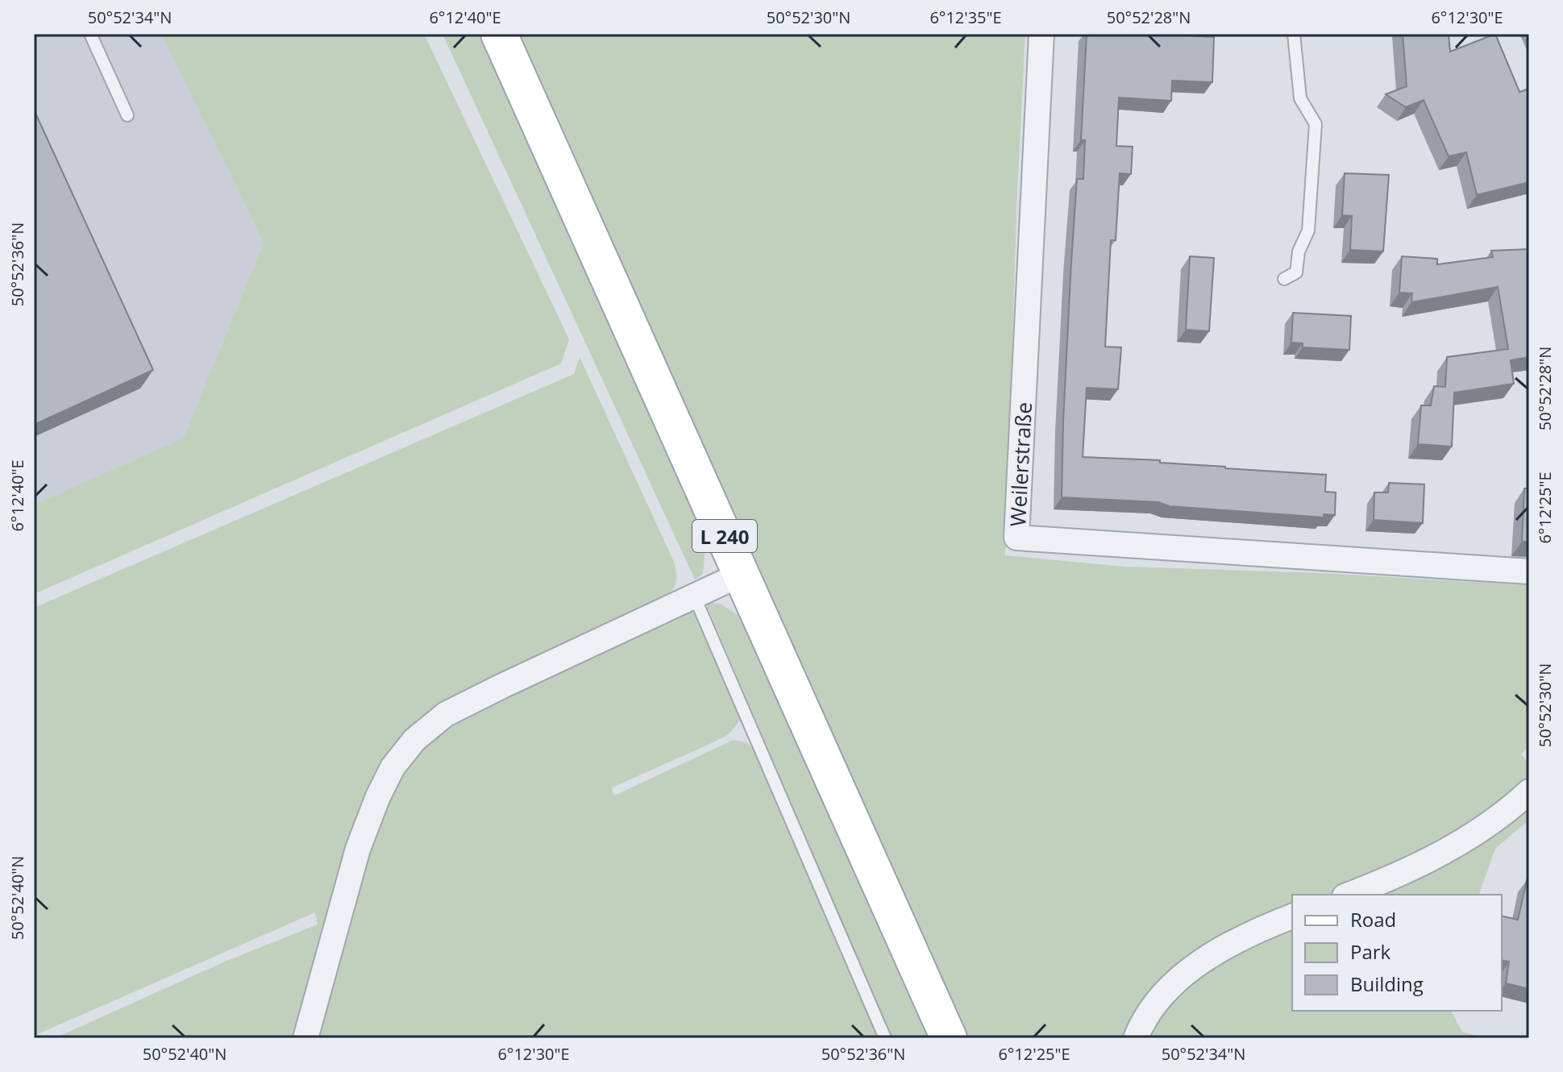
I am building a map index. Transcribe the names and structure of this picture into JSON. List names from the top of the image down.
{
  "streets": {
    "main road": ["L 240"],
    "street": ["Weilerstraße"]
  },
  "legend": ["Road", "Park", "Building"],
  "coordinates": [
    "50°52'34\"N",
    "6°12'40\"E",
    "50°52'30\"N",
    "6°12'35\"E",
    "50°52'28\"N",
    "6°12'30\"E",
    "50°52'36\"N",
    "6°12'25\"E",
    "50°52'40\"N"
  ]
}
